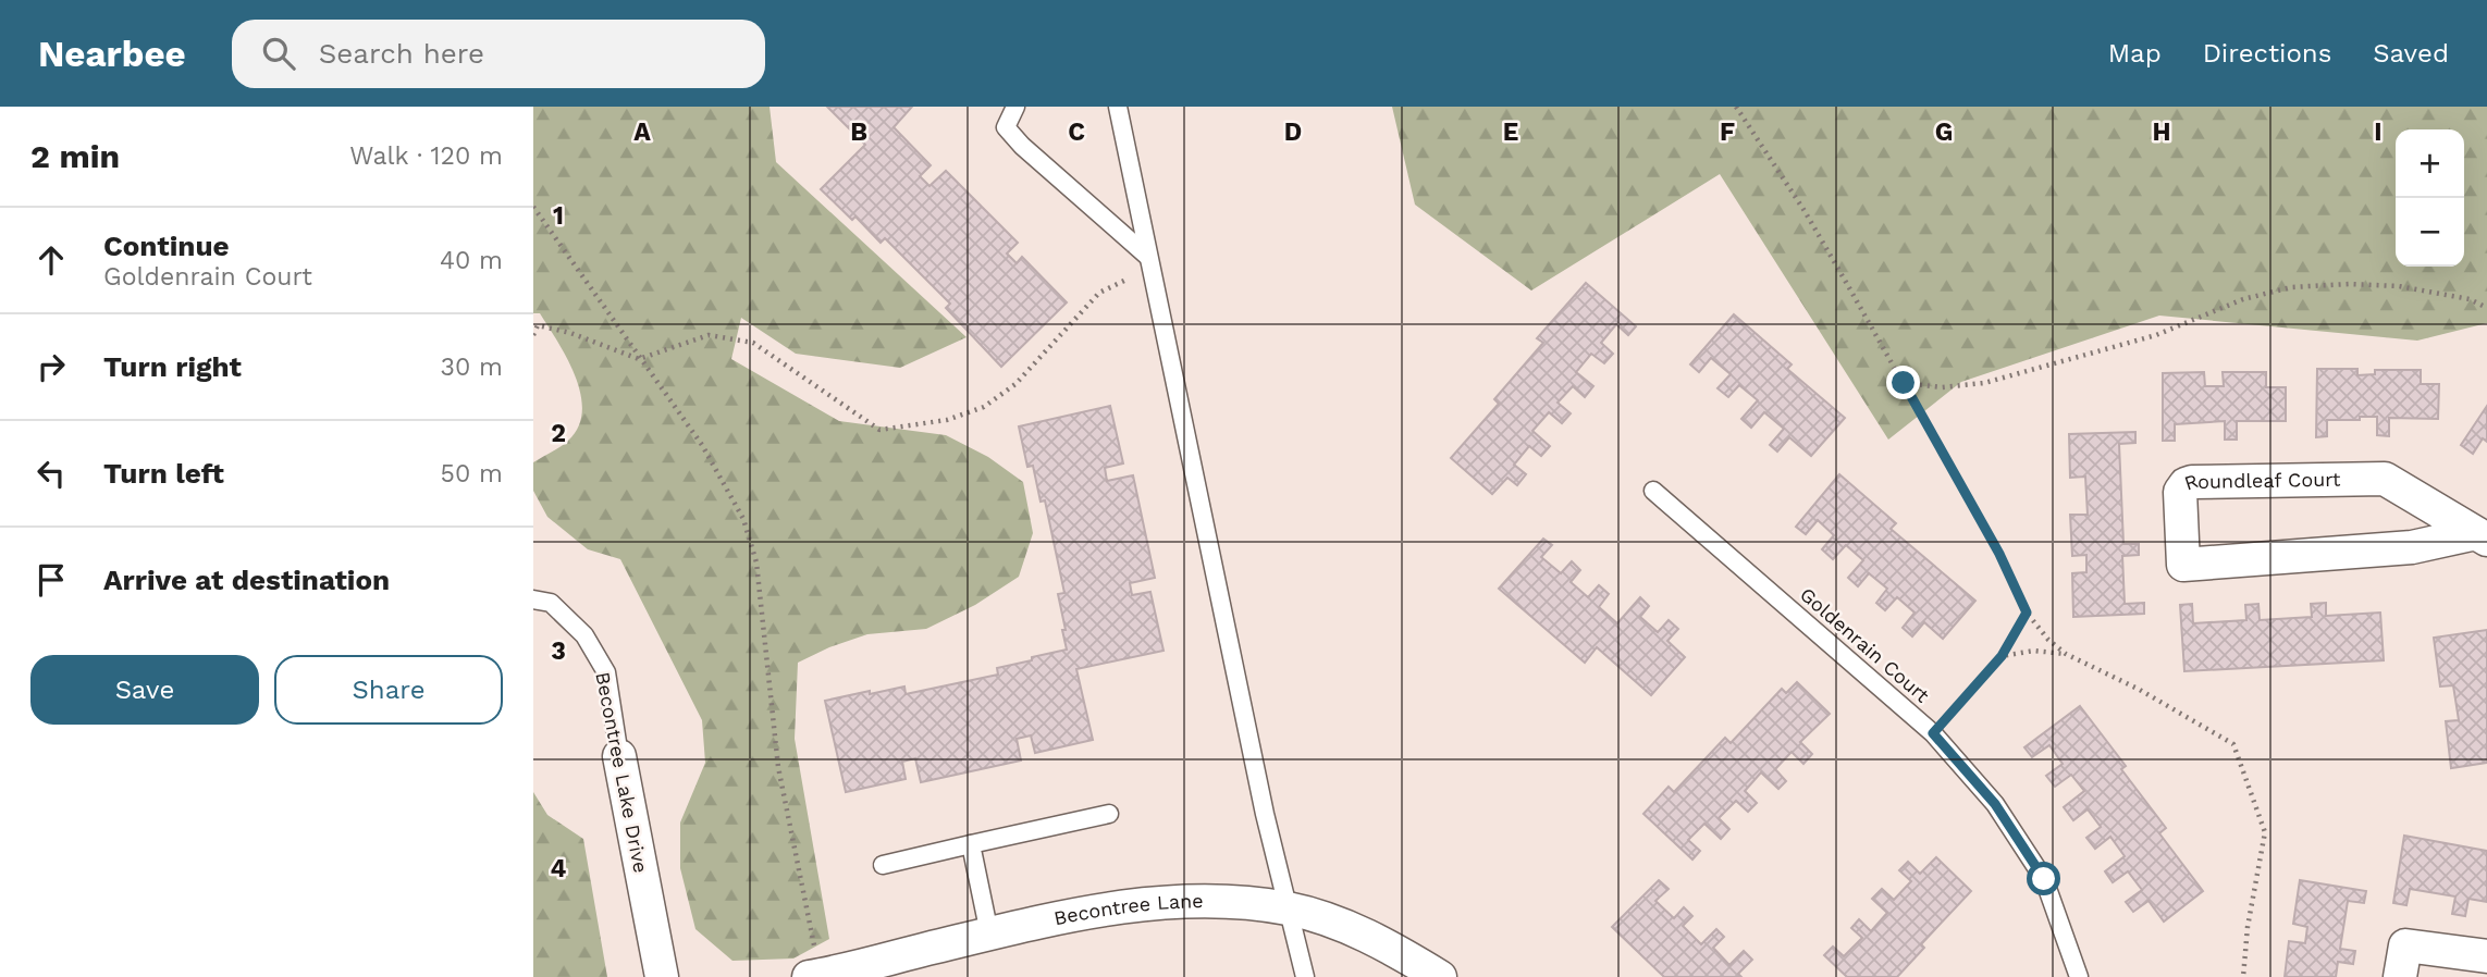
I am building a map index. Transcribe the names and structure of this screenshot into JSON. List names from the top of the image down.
{
  "streets": {
    "street": ["Roundleaf Court", "Becontree Lake Drive", "Becontree Lane"],
    "lane": ["Goldenrain Court"]
  },
  "page": {
    "header": "Nearbee",
    "search": "Search here",
    "nav": ["Map", "Directions", "Saved"],
    "heading": ["2 min", "Walk · 120 m"],
    "map_buttons": ["+", "−"],
    "list": [
      ["Continue", "Goldenrain Court", "40 m"],
      ["Turn right", "30 m"],
      ["Turn left", "50 m"],
      "Arrive at destination"
    ],
    "buttons": ["Save", "Share"]
  },
  "grid": {
    "columns": [
      "A",
      "B",
      "C",
      "D",
      "E",
      "F",
      "G",
      "H",
      "I"
    ],
    "rows": [
      "1",
      "2",
      "3",
      "4"
    ]
  }
}
